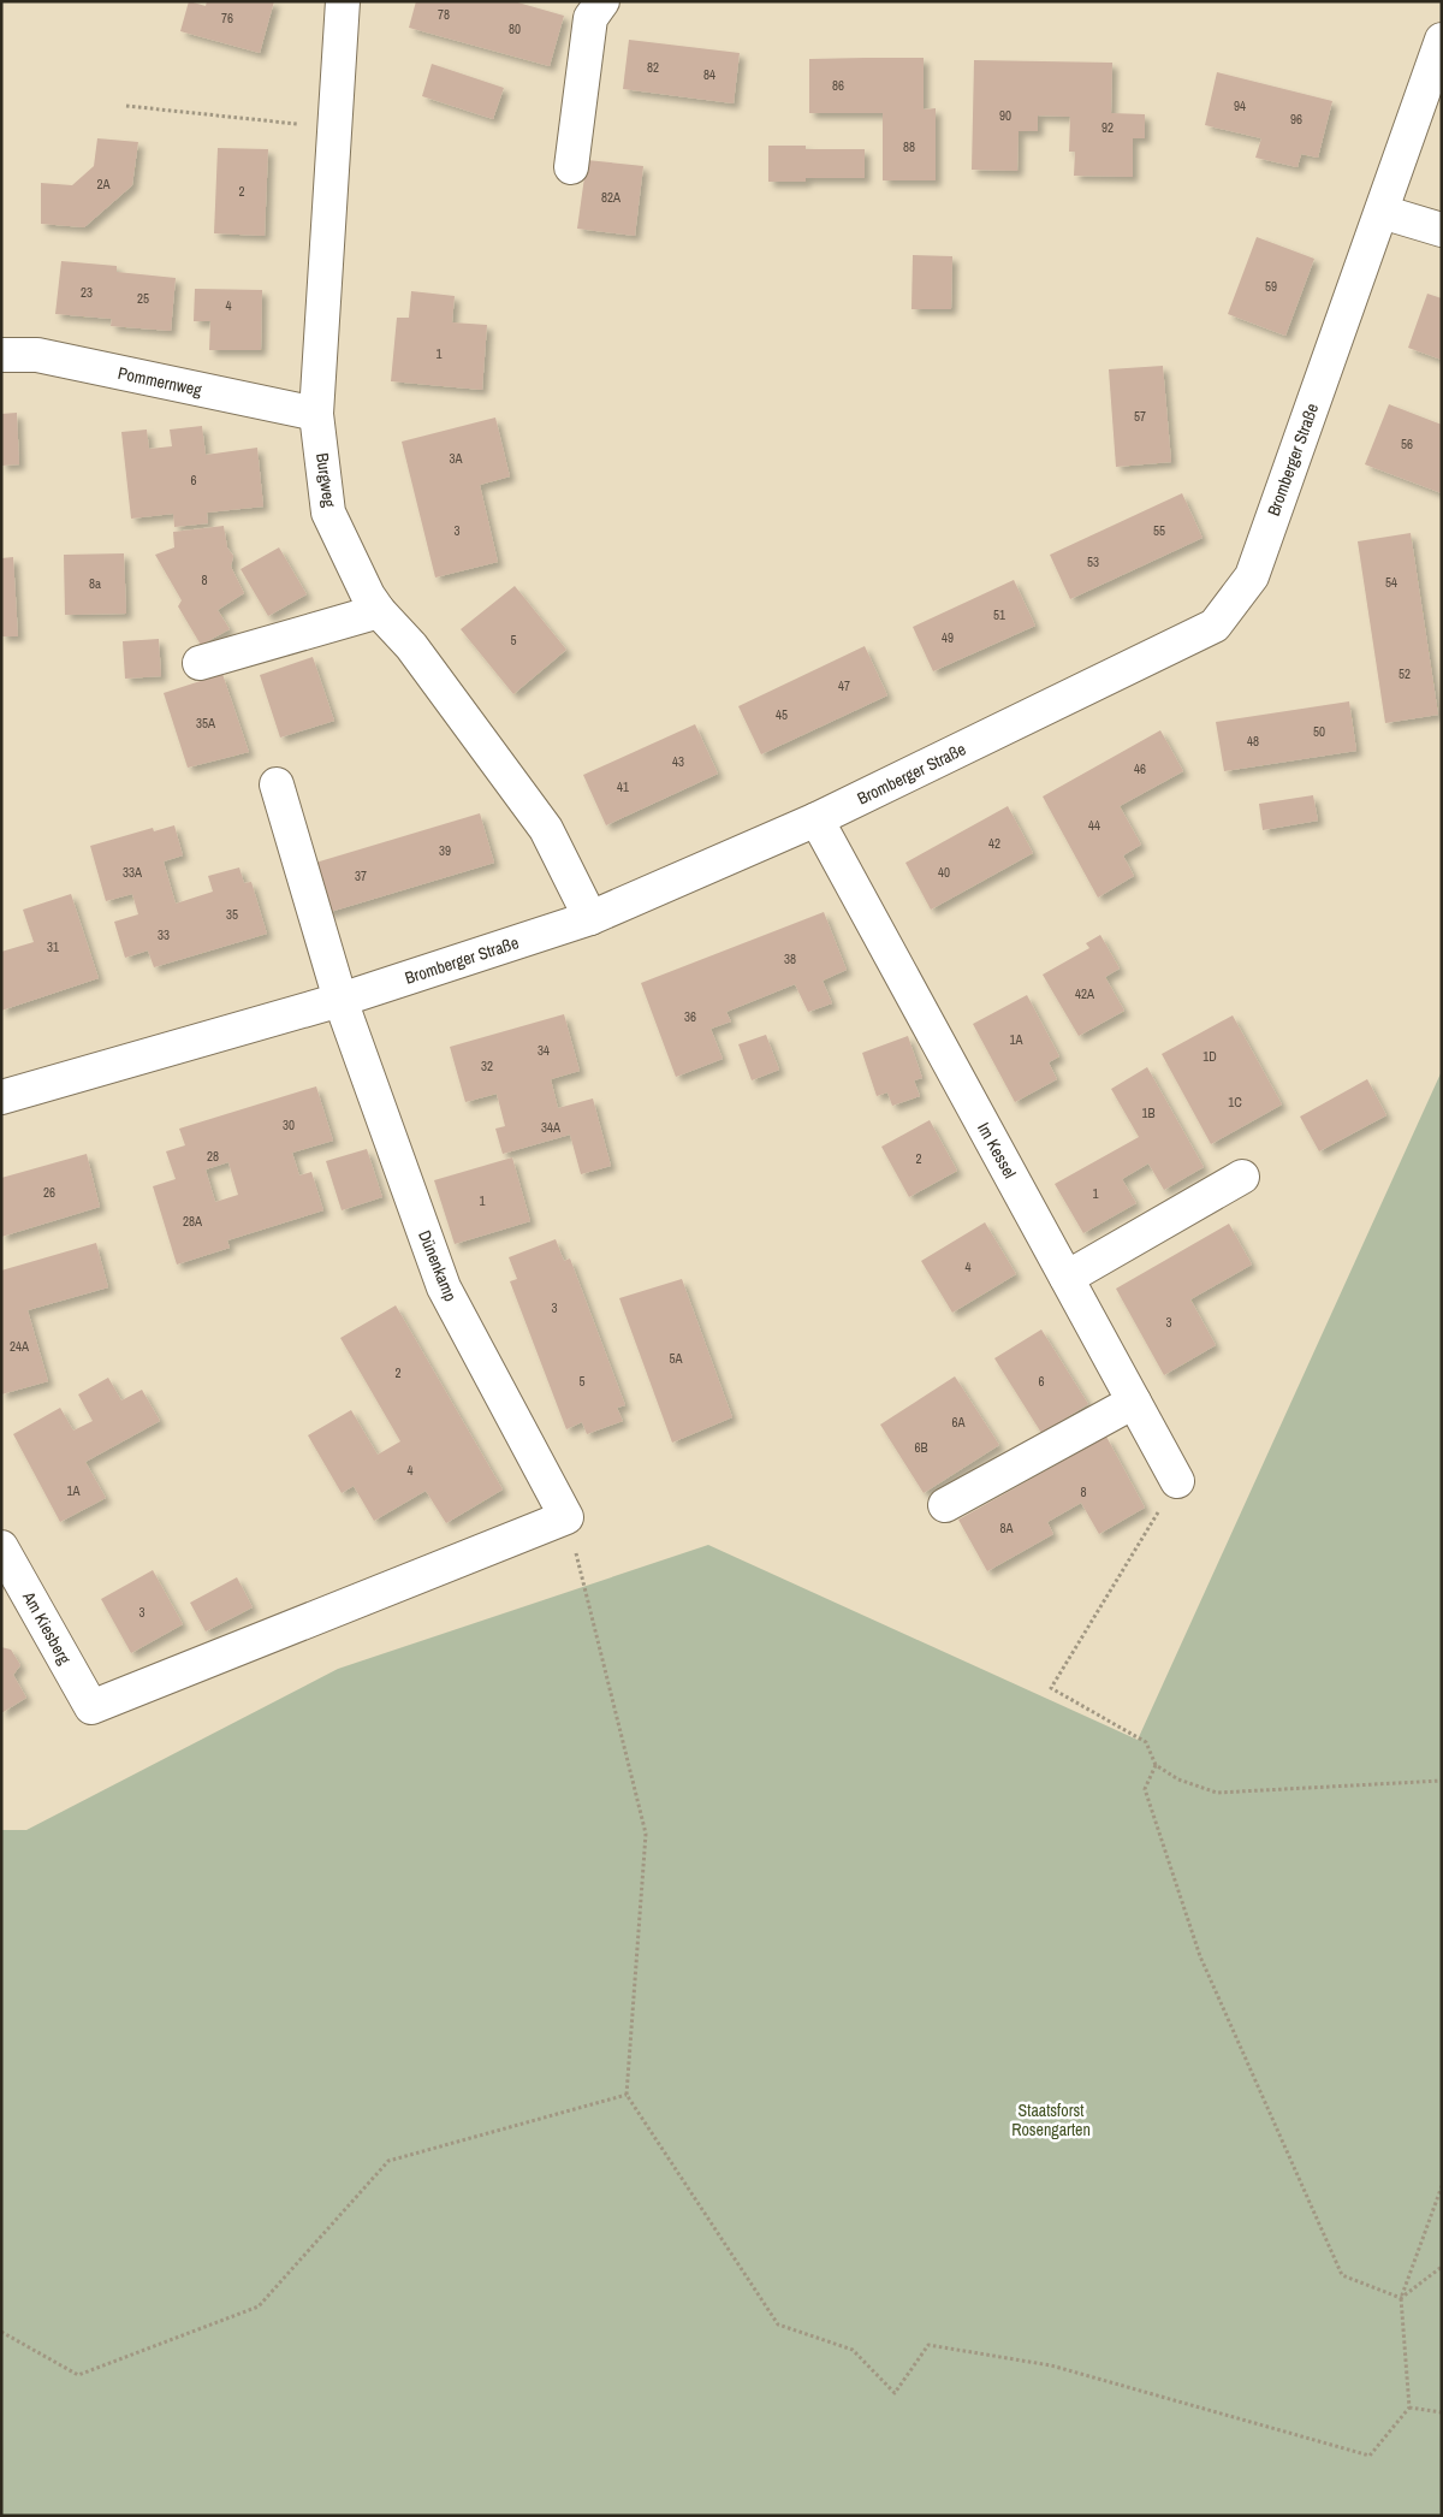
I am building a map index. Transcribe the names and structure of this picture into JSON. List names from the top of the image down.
{
  "streets": {
    "street": [
      "Pommernweg",
      "Bromberger Straße",
      "Burgweg",
      "Im Kessel",
      "Dünenkamp",
      "Am Kiesberg"
    ]
  },
  "crossings": [
    ["Pommernweg", "Burgweg"],
    ["Bromberger Straße", "Burgweg"],
    ["Bromberger Straße", "Im Kessel"],
    ["Bromberger Straße", "Dünenkamp"],
    ["Dünenkamp", "Am Kiesberg"]
  ],
  "parks": ["Staatsforst Rosengarten"],
  "house_numbers": [
    "78",
    "76",
    "80",
    "82",
    "84",
    "86",
    "94",
    "90",
    "96",
    "92",
    "88",
    "2A",
    "2",
    "82A",
    "59",
    "23",
    "25",
    "4",
    "1",
    "57",
    "56",
    "3A",
    "6",
    "3",
    "55",
    "53",
    "8",
    "54",
    "8a",
    "51",
    "49",
    "5",
    "52",
    "47",
    "45",
    "35A",
    "50",
    "48",
    "43",
    "46",
    "41",
    "44",
    "42",
    "39",
    "33A",
    "40",
    "37",
    "35",
    "33",
    "31",
    "38",
    "42A",
    "36",
    "1A",
    "34",
    "1D",
    "32",
    "1C",
    "1B",
    "30",
    "34A",
    "28",
    "2",
    "26",
    "1",
    "1",
    "28A",
    "4",
    "3",
    "3",
    "24A",
    "5A",
    "2",
    "5",
    "6",
    "6A",
    "6B",
    "4",
    "1A",
    "8",
    "8A",
    "3"
  ]
}
